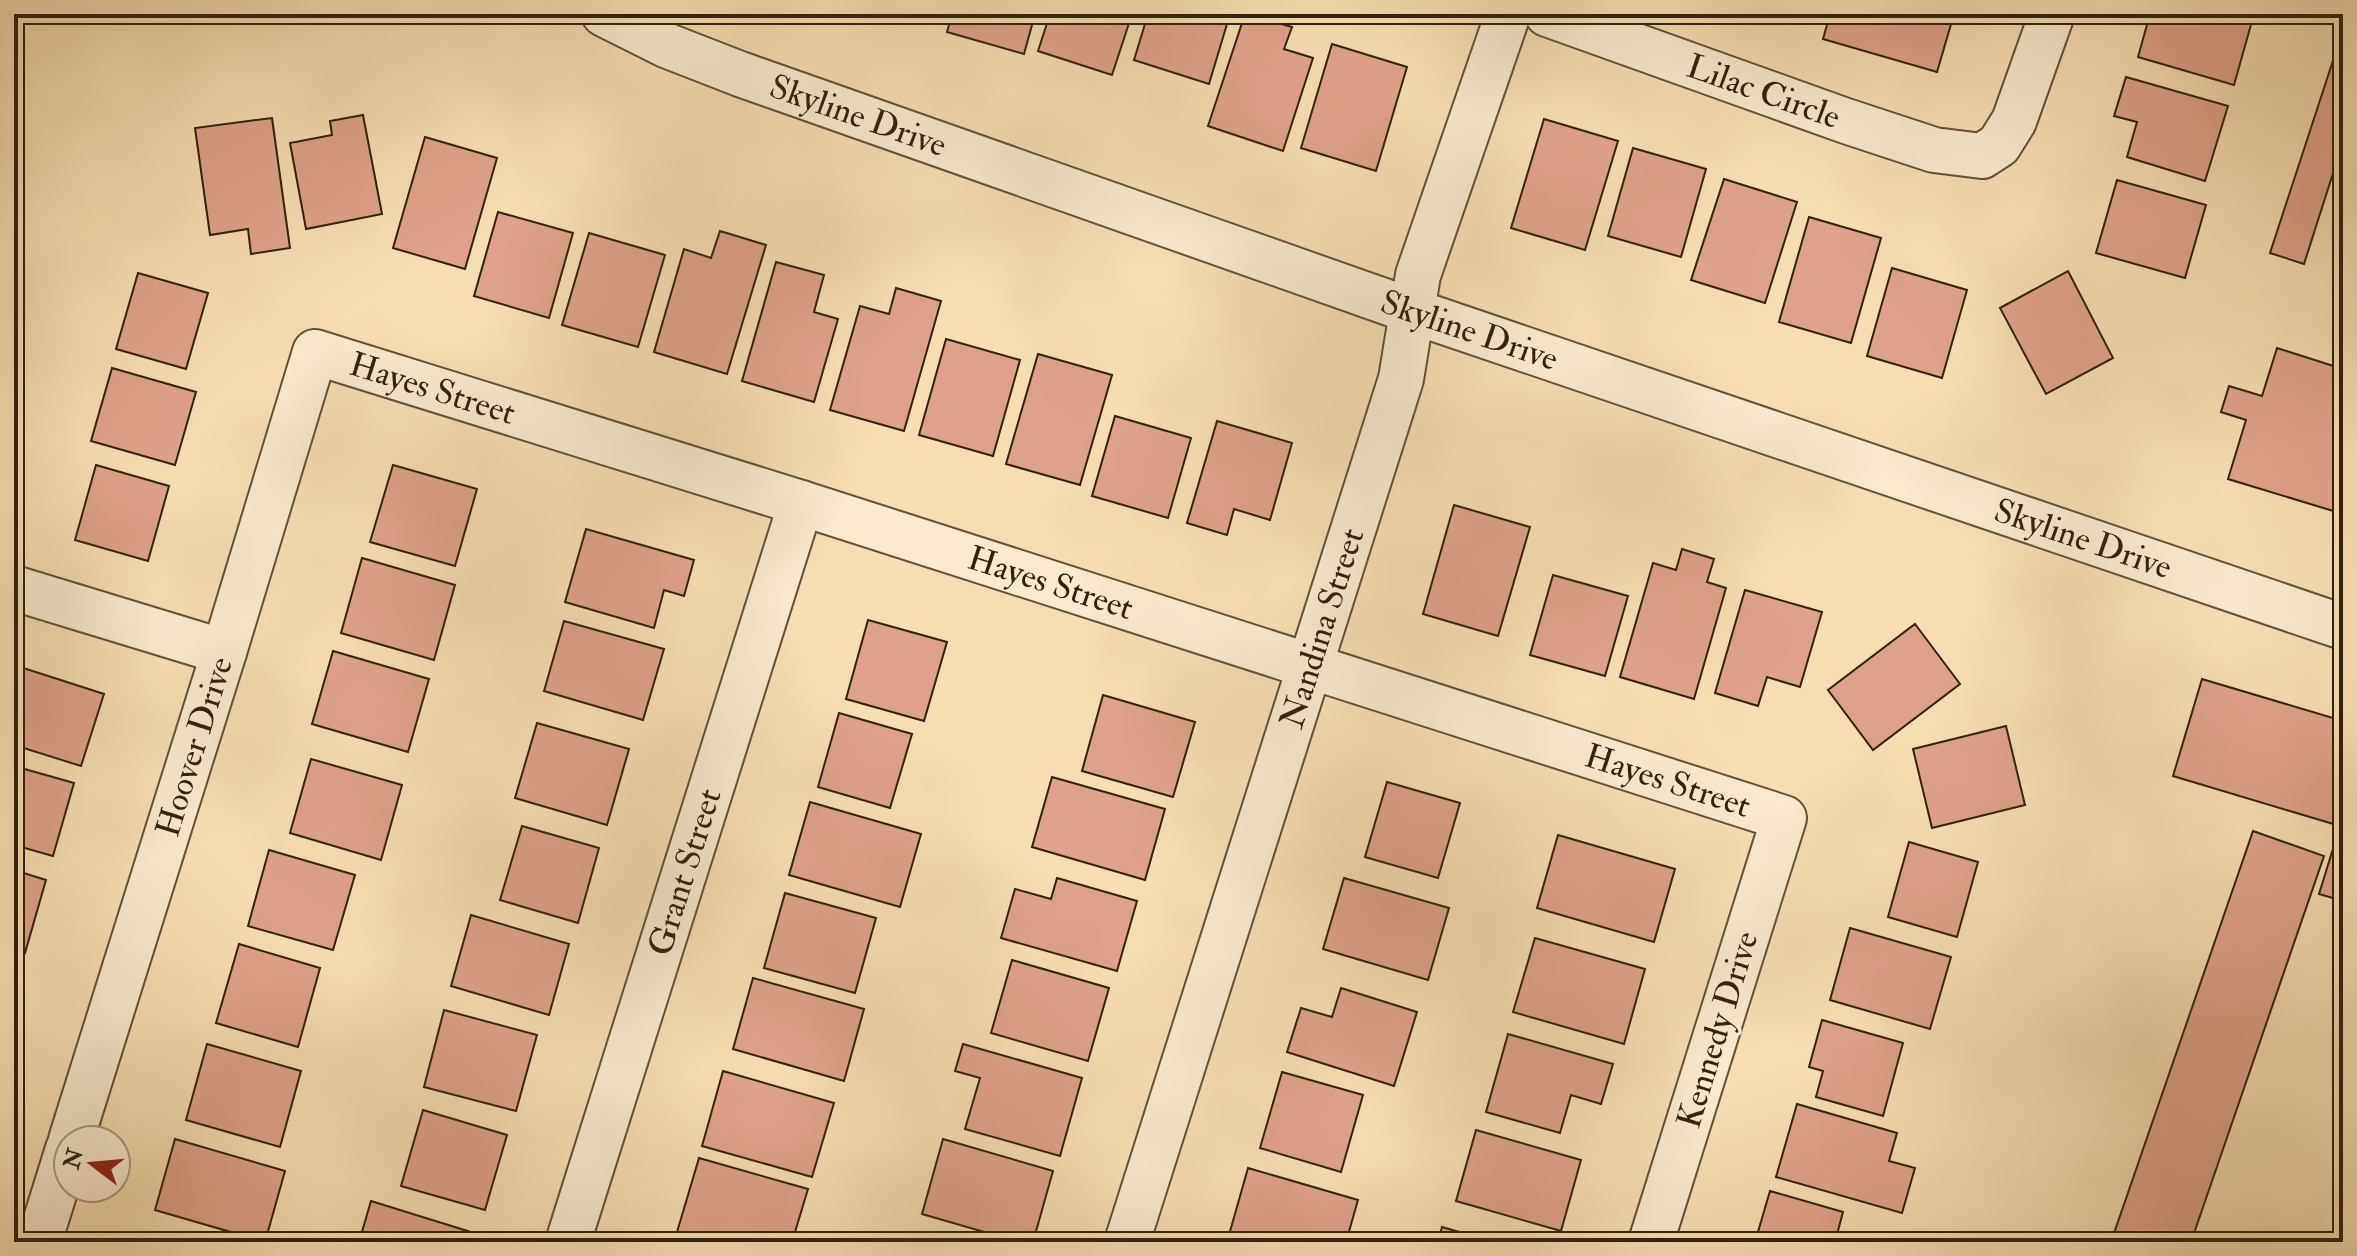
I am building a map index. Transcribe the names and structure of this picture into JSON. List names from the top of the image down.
{
  "streets": {
    "street": [
      "Lilac Circle",
      "Skyline Drive",
      "Hayes Street",
      "Nandina Street",
      "Hoover Drive",
      "Grant Street",
      "Kennedy Drive"
    ]
  },
  "crossings": [
    ["Skyline Drive", "Nandina Street"],
    ["Hayes Street", "Nandina Street"],
    ["Hayes Street", "Hoover Drive"],
    ["Hayes Street", "Grant Street"],
    ["Hayes Street", "Kennedy Drive"]
  ],
  "north": "left"
}
